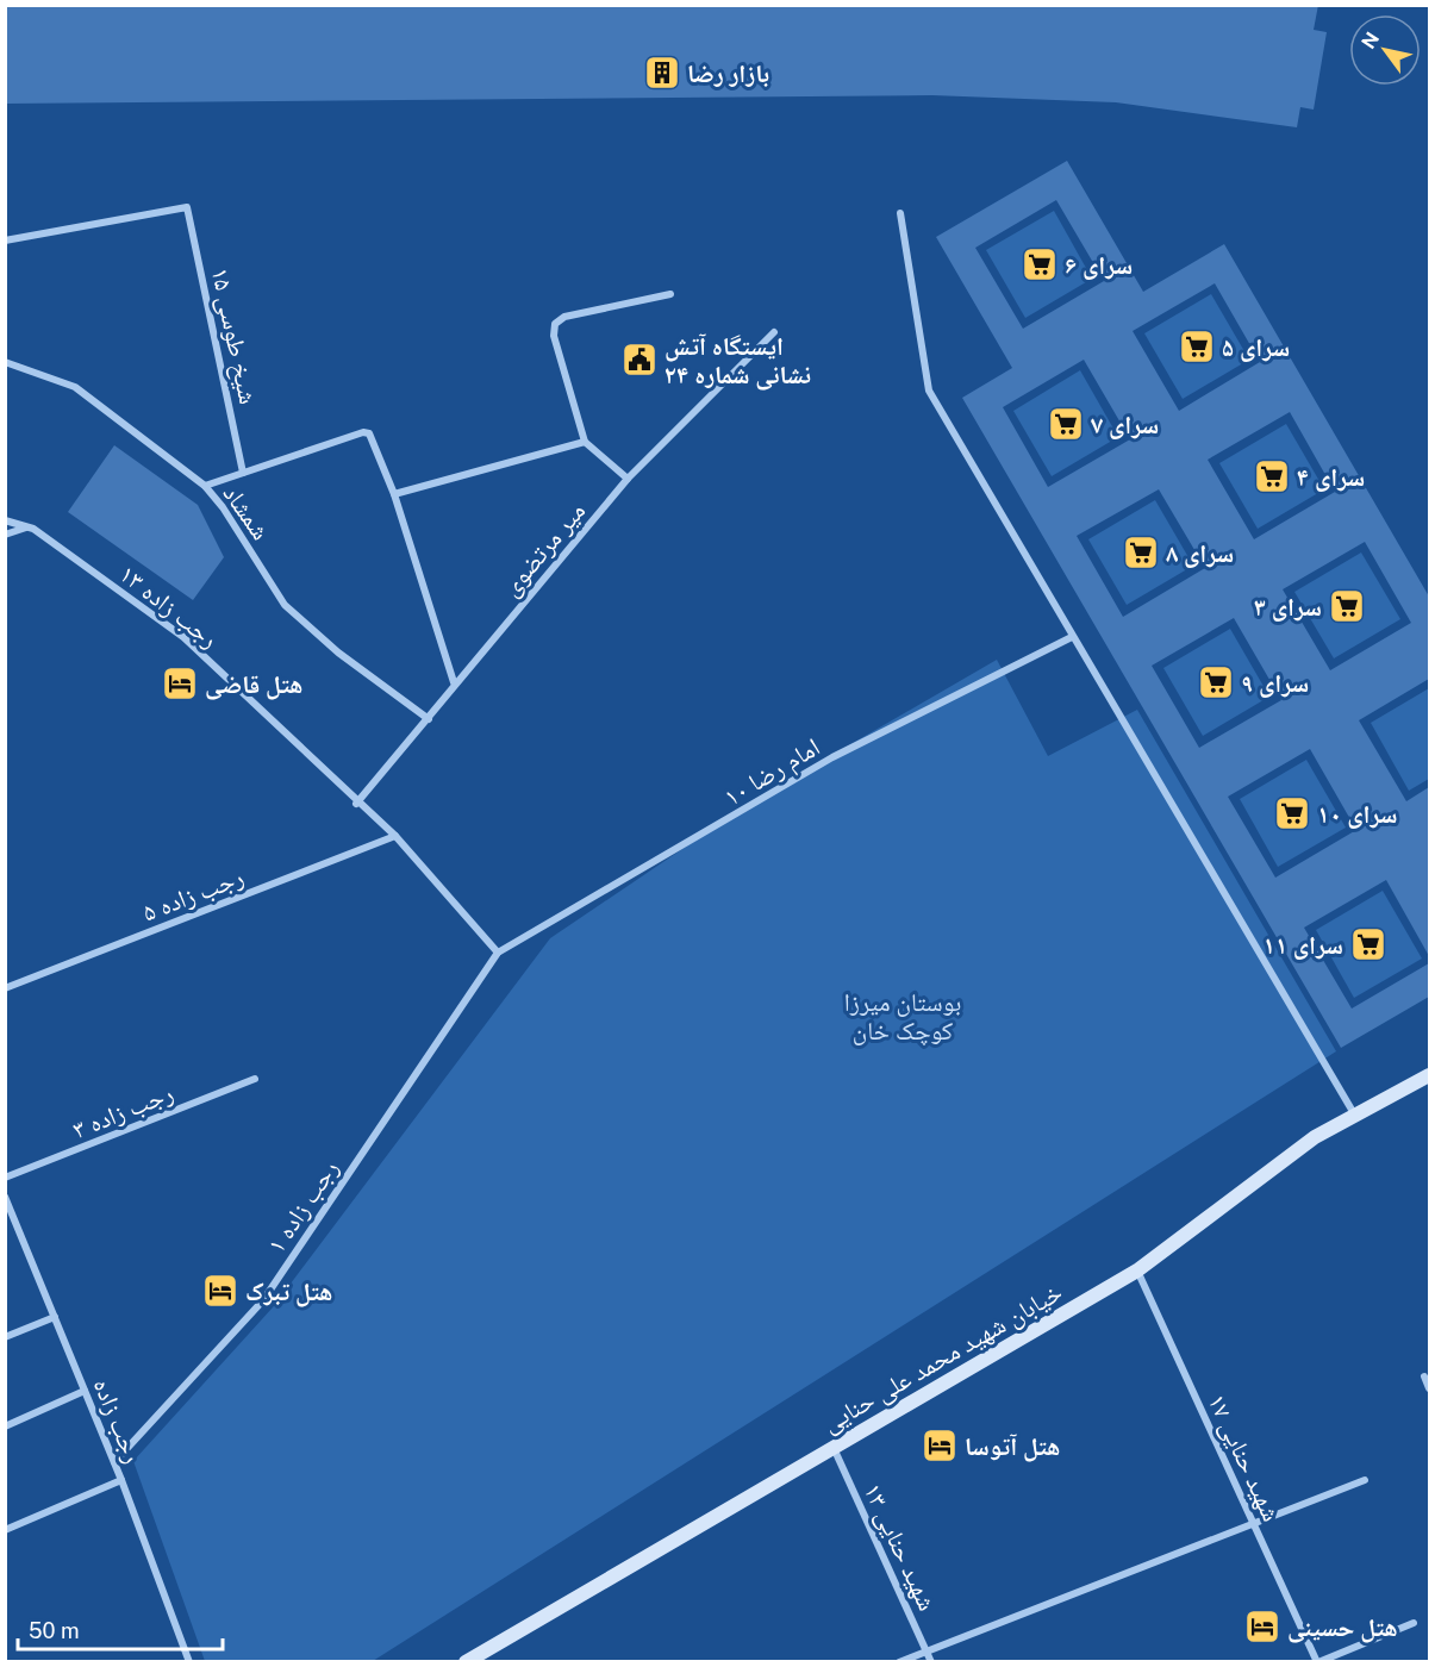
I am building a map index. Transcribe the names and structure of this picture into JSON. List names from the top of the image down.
{
  "streets": {
    "main road": ["خیابان شهید محمد علی حنایی"],
    "street": [
      "۱۵ شیخ طوسی",
      "شمشاد",
      "میر مرتضوی",
      "رجب زاده ۱۳",
      "امام رضا ۱۰",
      "رجب زاده ۵",
      "رجب زاده ۳",
      "رجب زاده ۱",
      "رجب زاده",
      "شهید حنایی ۱۷",
      "شهید حنایی ۱۳"
    ]
  },
  "crossings": [
    ["شمشاد", "میر مرتضوی"],
    ["میر مرتضوی", "رجب زاده ۱۳"],
    ["رجب زاده ۱۳", "امام رضا ۱۰"],
    ["رجب زاده ۱۳", "رجب زاده ۵"],
    ["رجب زاده ۱۳", "رجب زاده ۱"],
    ["امام رضا ۱۰", "رجب زاده ۱"],
    ["رجب زاده ۱", "رجب زاده"],
    ["خیابان شهید محمد علی حنایی", "شهید حنایی ۱۷"],
    ["خیابان شهید محمد علی حنایی", "شهید حنایی ۱۳"]
  ],
  "parks": ["بوستان میرزا کوچک خان"],
  "places": {
    "building": ["بازار رضا"],
    "supermarket": [
      "سرای ۶",
      "سرای ۵",
      "سرای ۷",
      "سرای ۴",
      "سرای ۸",
      "سرای ۳",
      "سرای ۹",
      "سرای ۱۰",
      "سرای ۱۱"
    ],
    "public building": ["ایستگاه آتش نشانی شماره ۲۴"],
    "hotel": [
      "هتل قاضی",
      "هتل تبرک",
      "هتل آتوسا",
      "هتل حسینی"
    ]
  },
  "scale_bar": "50 m",
  "north": "top left"
}
